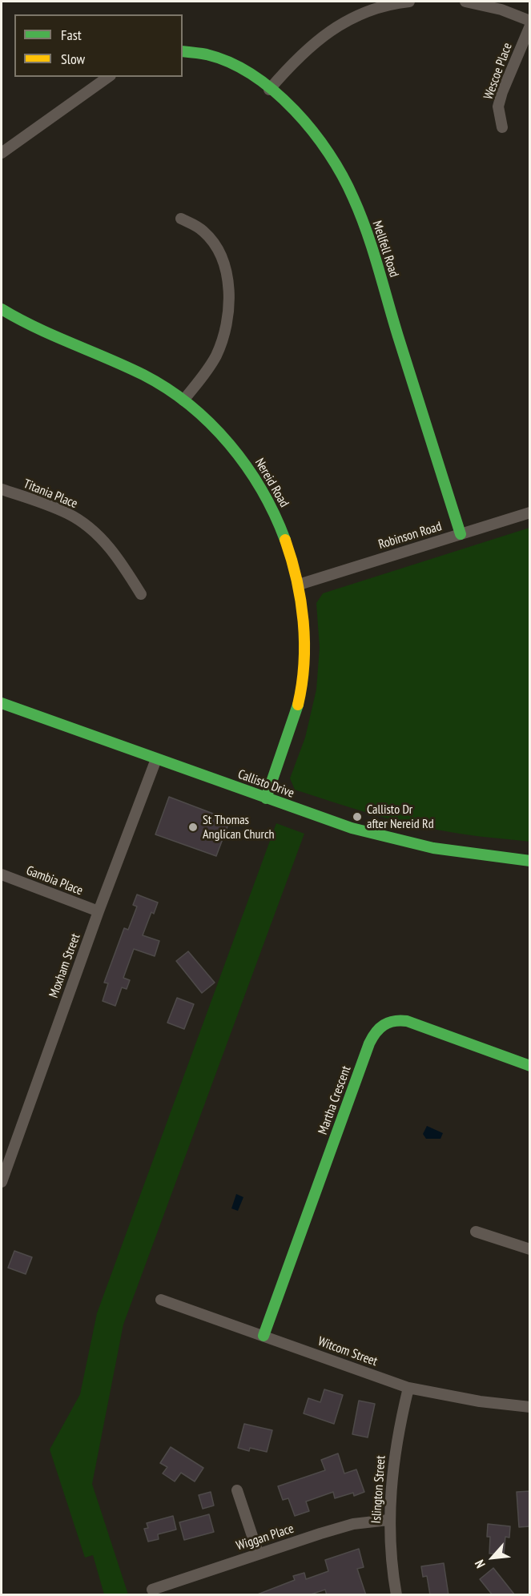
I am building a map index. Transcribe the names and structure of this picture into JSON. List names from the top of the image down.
{
  "streets": {
    "street": [
      "Wescoe Place",
      "Mellfell Road",
      "Nereid Road",
      "Titania Place",
      "Robinson Road",
      "Callisto Drive",
      "Gambia Place",
      "Moxham Street",
      "Martha Crescent",
      "Witcom Street",
      "Islington Street",
      "Wiggan Place"
    ]
  },
  "crossings": [
    ["Mellfell Road", "Robinson Road"],
    ["Nereid Road", "Robinson Road"],
    ["Nereid Road", "Callisto Drive"],
    ["Callisto Drive", "Moxham Street"],
    ["Gambia Place", "Moxham Street"],
    ["Martha Crescent", "Witcom Street"],
    ["Witcom Street", "Islington Street"],
    ["Islington Street", "Wiggan Place"]
  ],
  "places": ["Callisto Dr after Nereid Rd", "St Thomas Anglican Church"],
  "legend": ["Fast", "Slow"],
  "north": "bottom left"
}
